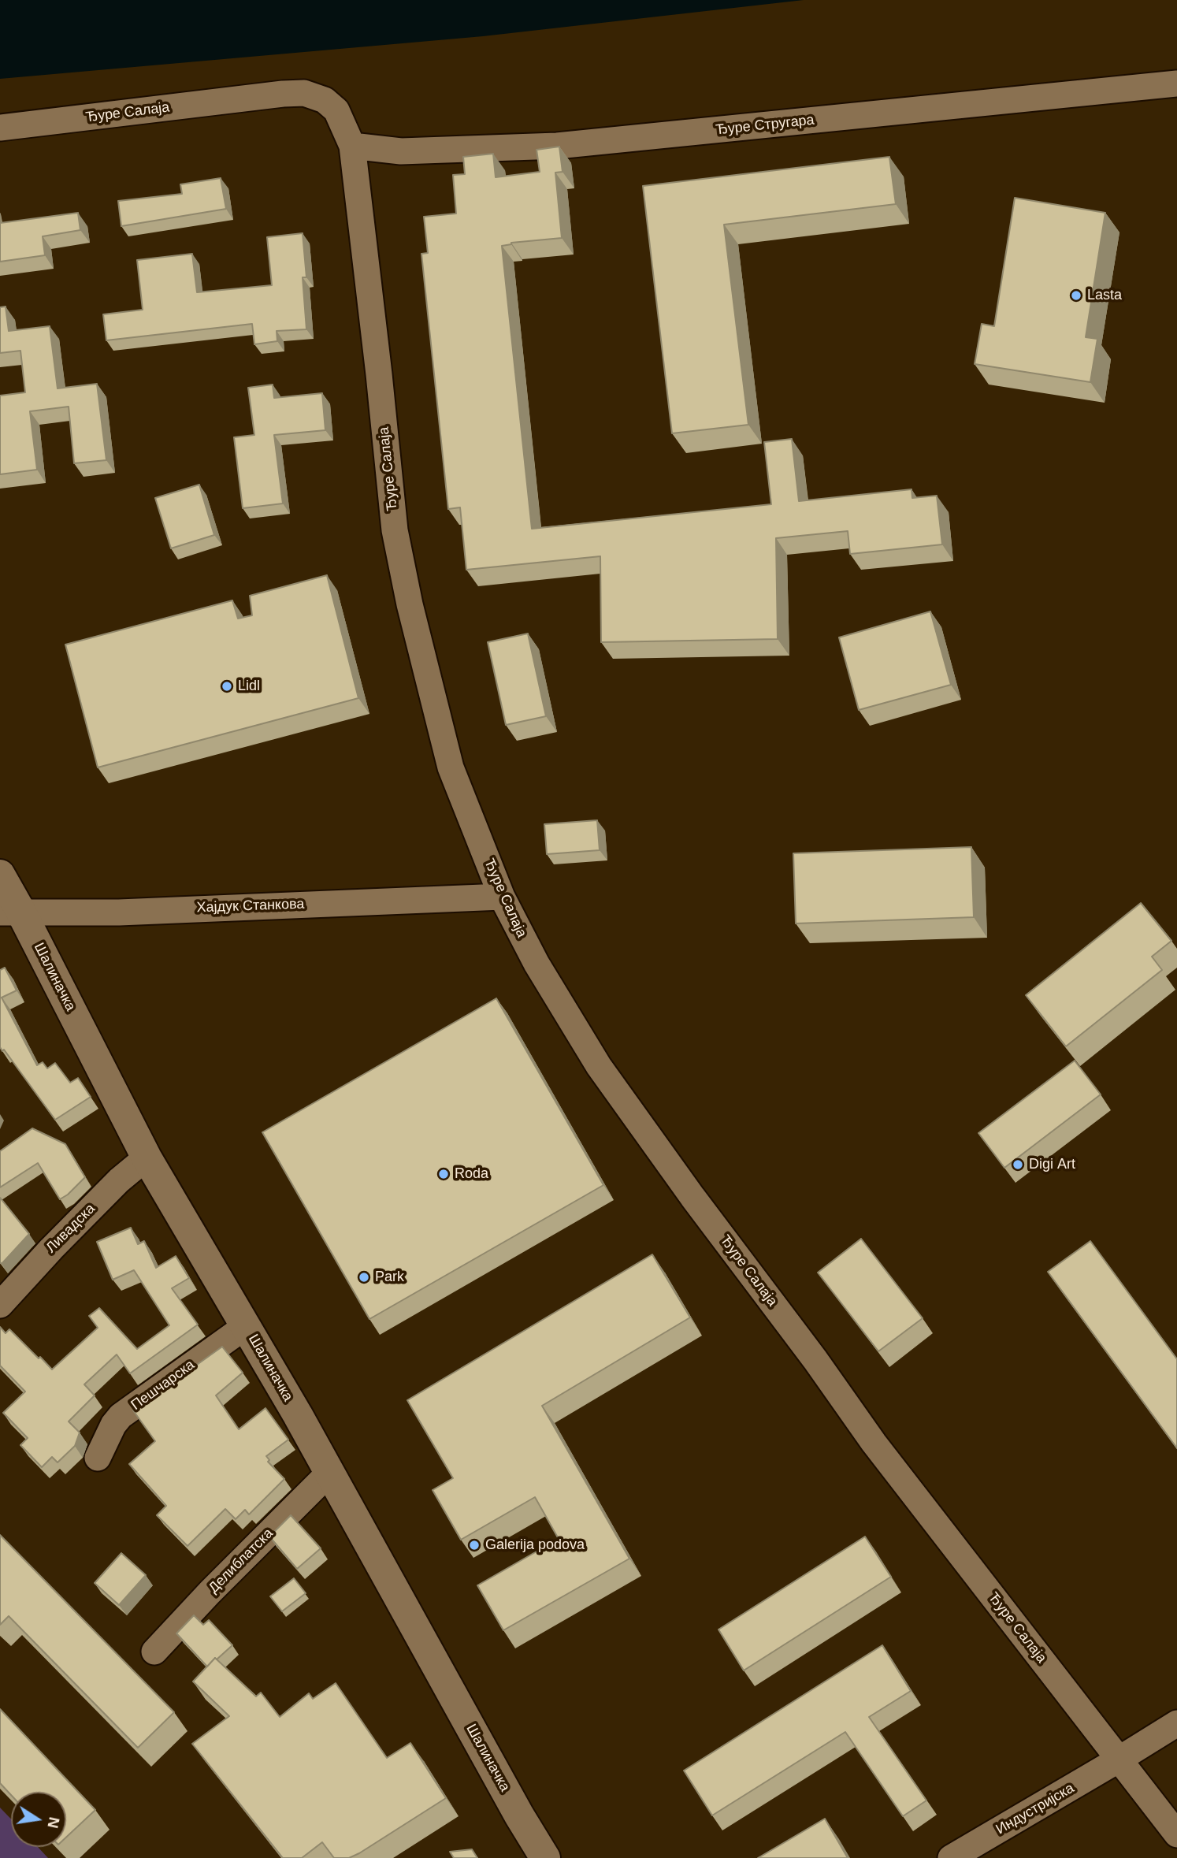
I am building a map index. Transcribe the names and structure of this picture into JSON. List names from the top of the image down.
{
  "streets": {
    "main road": ["Шалиначка"],
    "street": [
      "Ђуре Салаја",
      "Ђуре Стругара",
      "Хајдук Станкова",
      "Ливадска",
      "Пешчарска",
      "Делиблатска",
      "Индустријска"
    ]
  },
  "crossings": [
    ["Ђуре Салаја", "Ђуре Стругара"],
    ["Ђуре Салаја", "Хајдук Станкова"],
    ["Ђуре Салаја", "Индустријска"],
    ["Хајдук Станкова", "Шалиначка"],
    ["Шалиначка", "Ливадска"],
    ["Шалиначка", "Пешчарска"],
    ["Шалиначка", "Делиблатска"]
  ],
  "places": [
    "Lasta",
    "Lidl",
    "Digi Art",
    "Roda",
    "Park",
    "Galerija podova"
  ],
  "north": "right"
}
